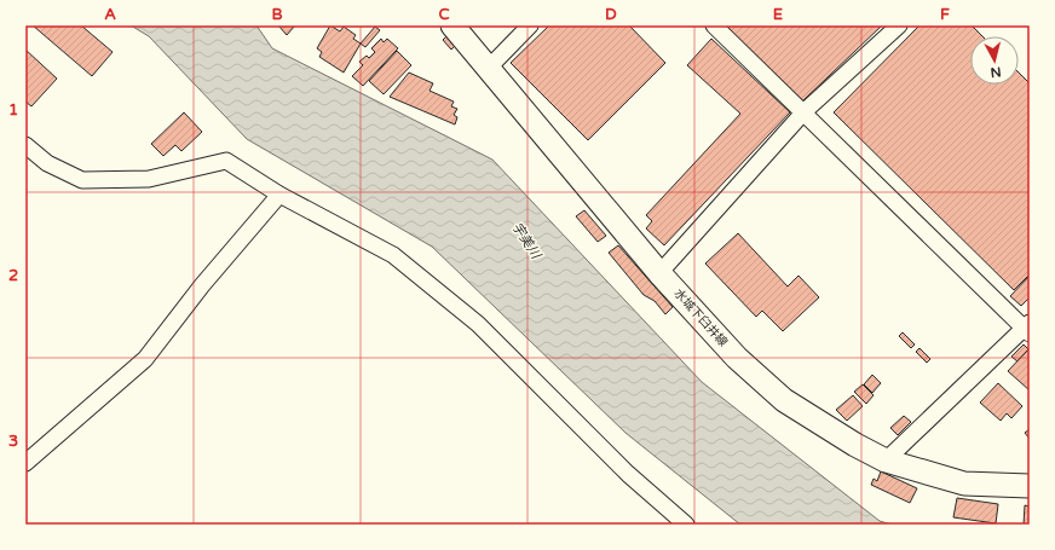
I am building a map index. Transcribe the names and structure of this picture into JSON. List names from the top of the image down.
{
  "streets": {
    "main road": ["水城下臼井線"]
  },
  "water": ["宇美川"],
  "north": "bottom",
  "grid": {
    "columns": [
      "A",
      "B",
      "C",
      "D",
      "E",
      "F"
    ],
    "rows": ["1", "2", "3"]
  }
}
